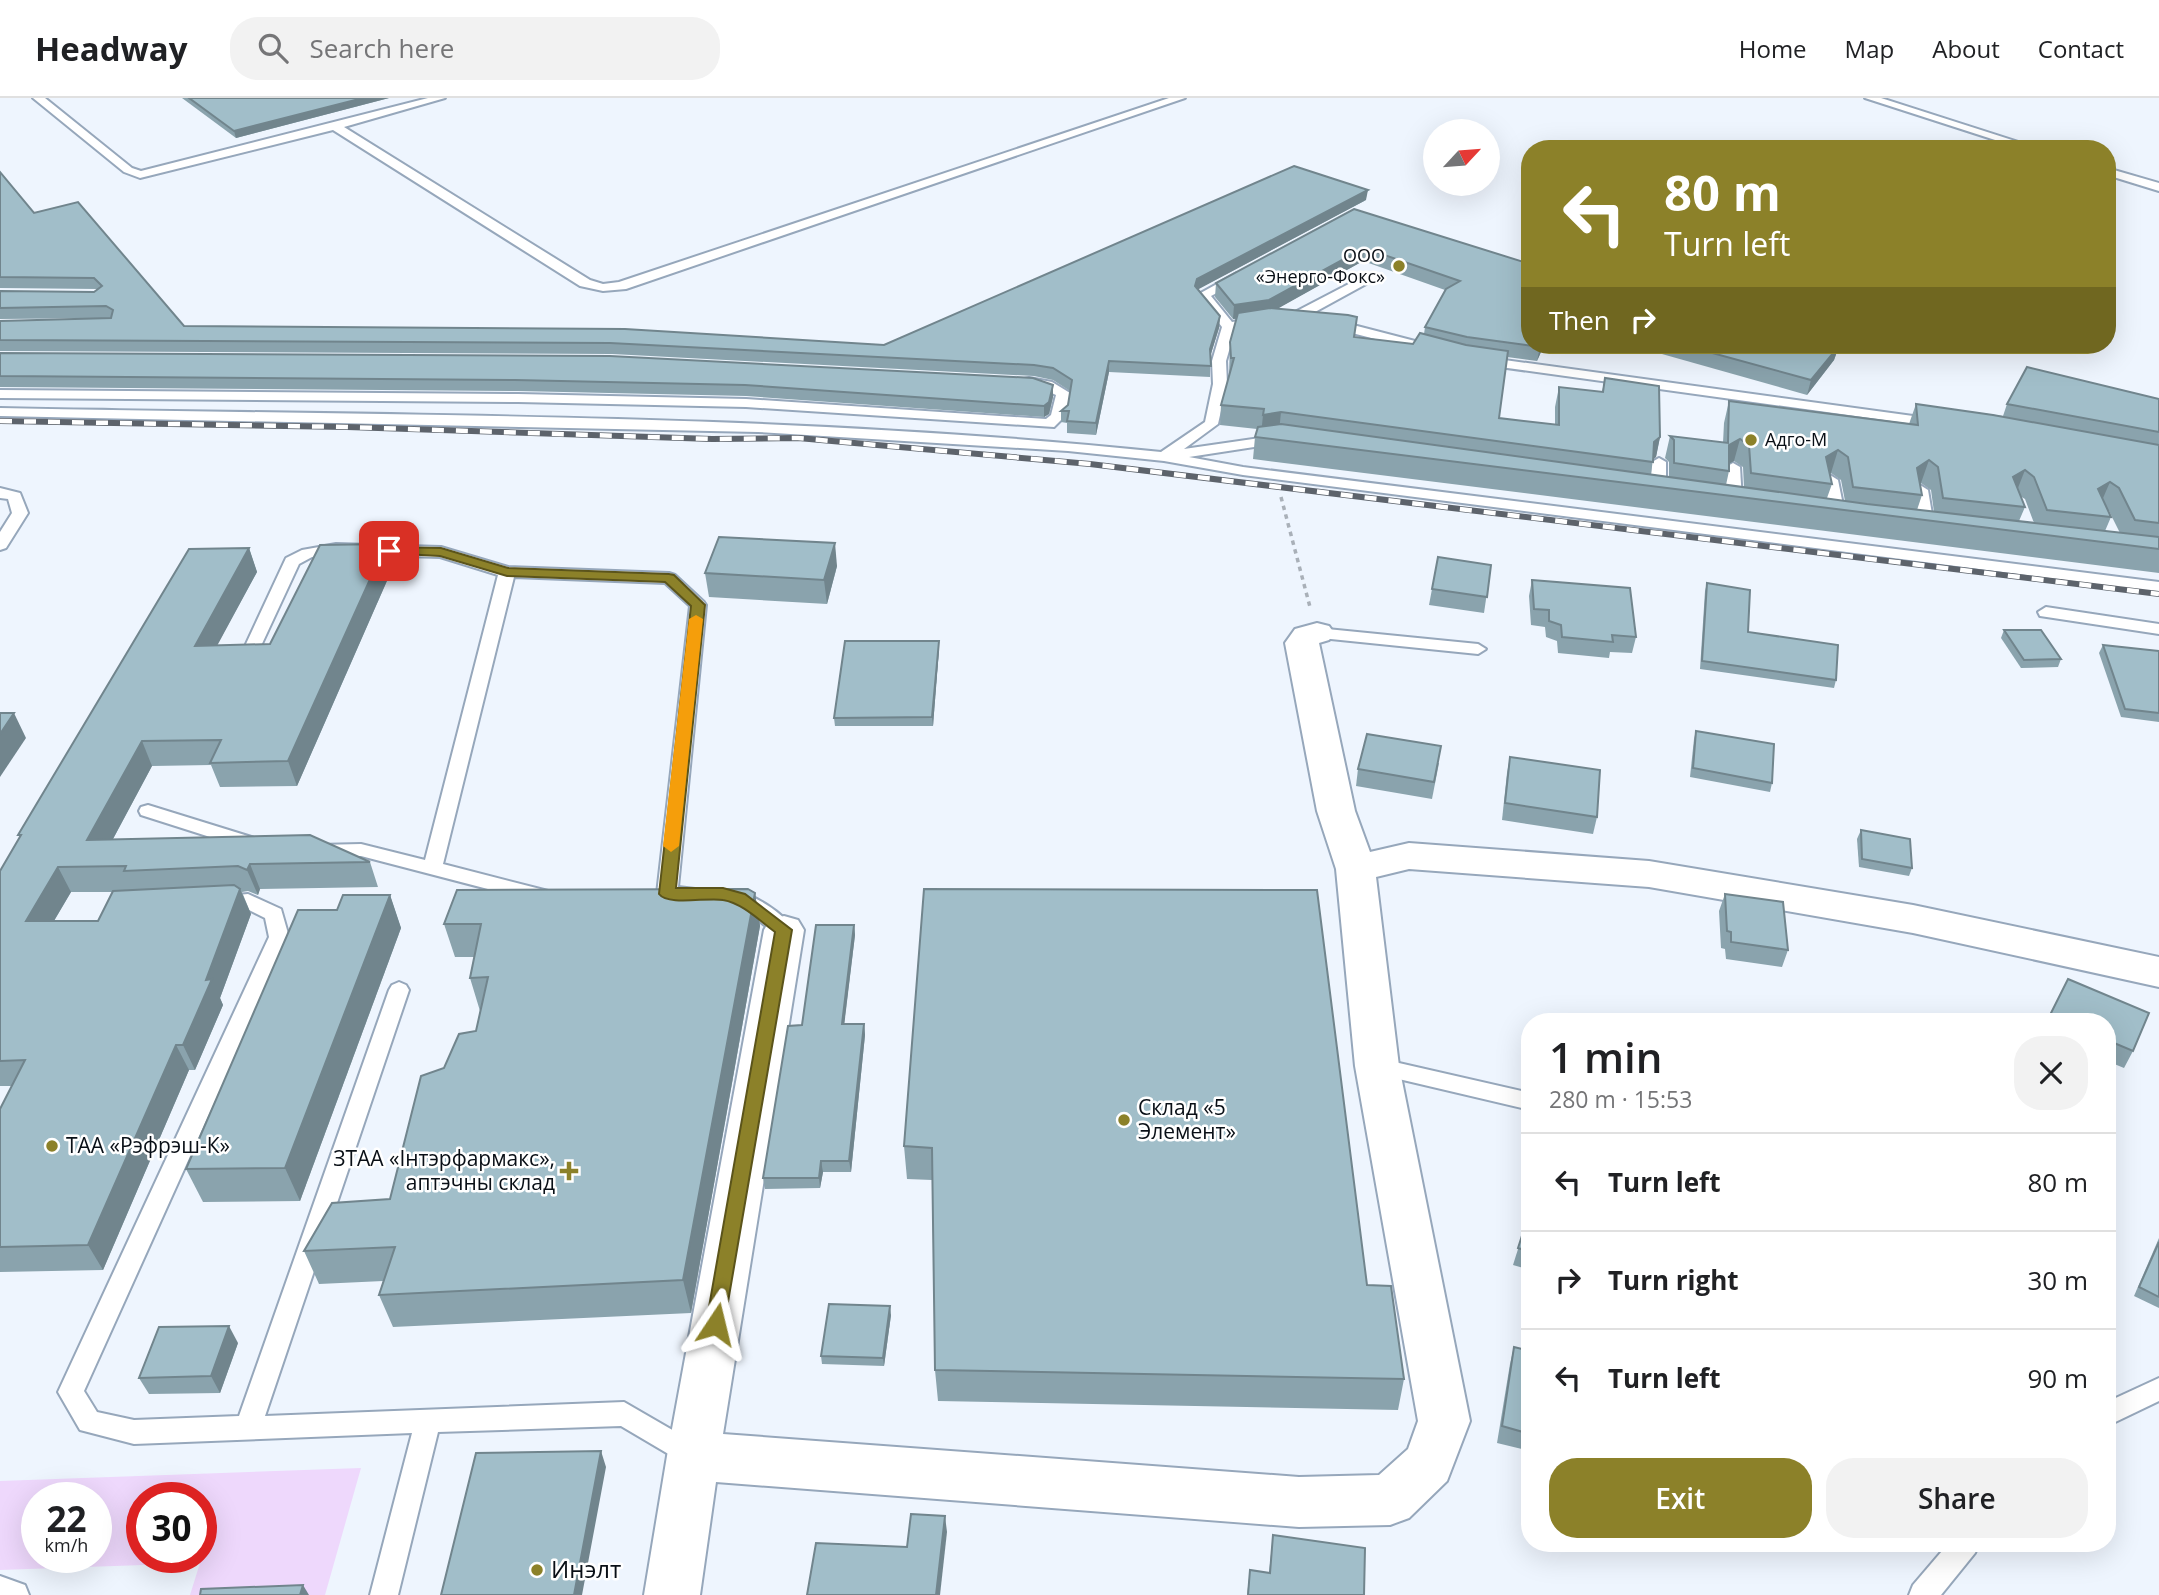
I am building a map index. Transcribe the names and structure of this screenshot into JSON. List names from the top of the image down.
{
  "places": {
    "other": [
      "ООО «Энерго-Фокс»",
      "Адго-М",
      "Склад «5 Элемент»",
      "ТАА «Рэфрэш-К»",
      "Инэлт"
    ],
    "health": ["ЗТАА «Інтэрфармакс», аптэчны склад"]
  },
  "north": "top right",
  "page": {
    "header": "Headway",
    "search": "Search here",
    "nav": [
      "Home",
      "Map",
      "About",
      "Contact"
    ],
    "turn": ["80 m", "Turn left"],
    "then": "Then",
    "heading": ["1 min", "280 m · 15:53"],
    "list": [
      {
        "name": "Turn left",
        "value": "80 m"
      },
      {
        "name": "Turn right",
        "value": "30 m"
      },
      {
        "name": "Turn left",
        "value": "90 m"
      }
    ],
    "buttons": ["Exit", "Share"],
    "speed": "22 km/h",
    "limit": "30"
  }
}
